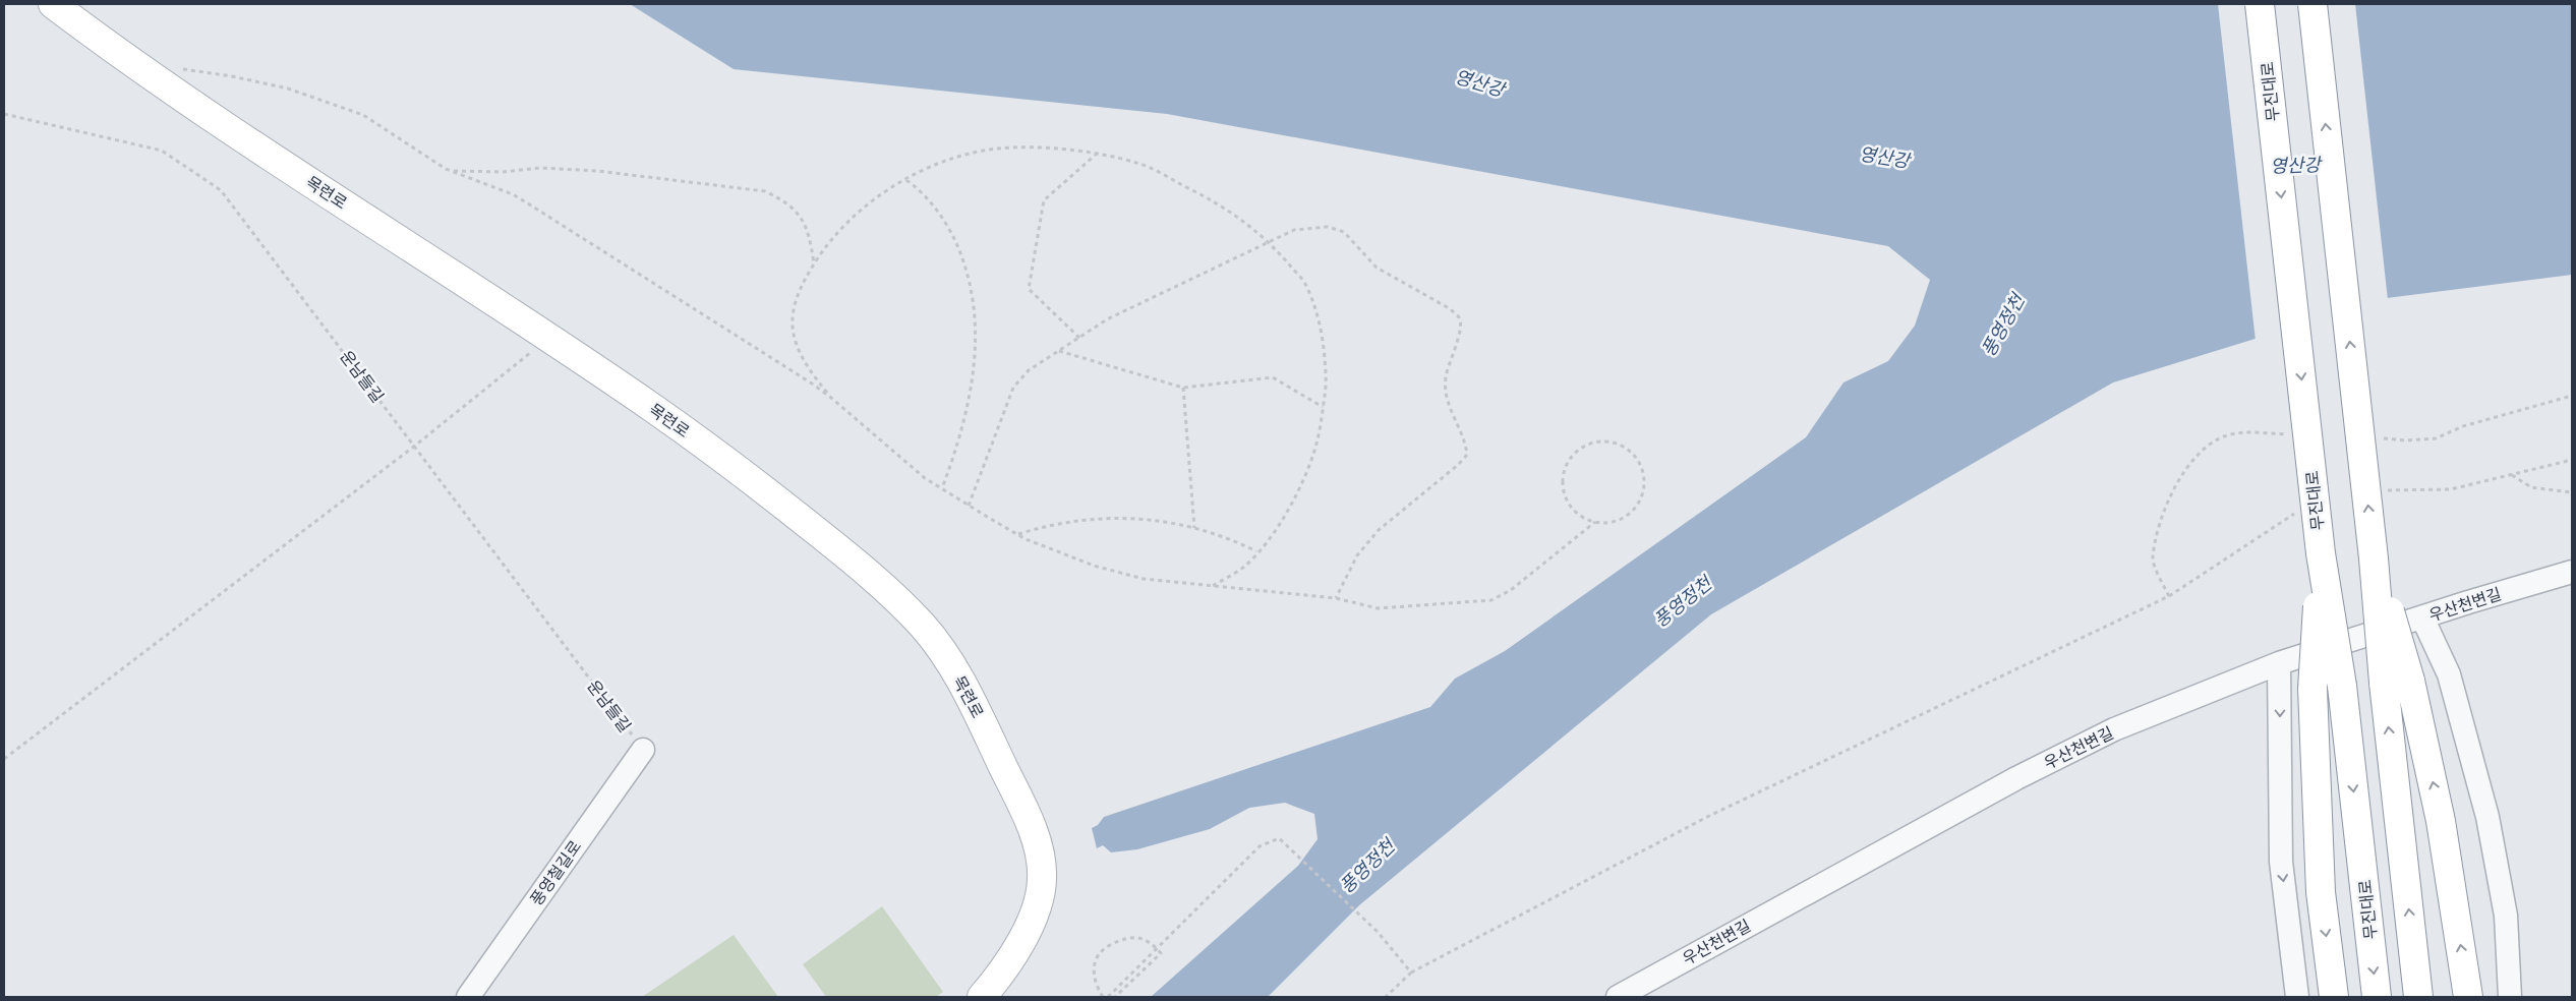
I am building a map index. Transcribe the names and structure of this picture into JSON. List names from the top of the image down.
{
  "streets": {
    "main road": ["무진대로", "목련로"],
    "street": ["우산천변길", "풍영철길로"],
    "path": ["운남들길"]
  },
  "crossings": [
    ["운남들길", "풍영철길로"]
  ],
  "water": ["영산강", "풍영정천"]
}
